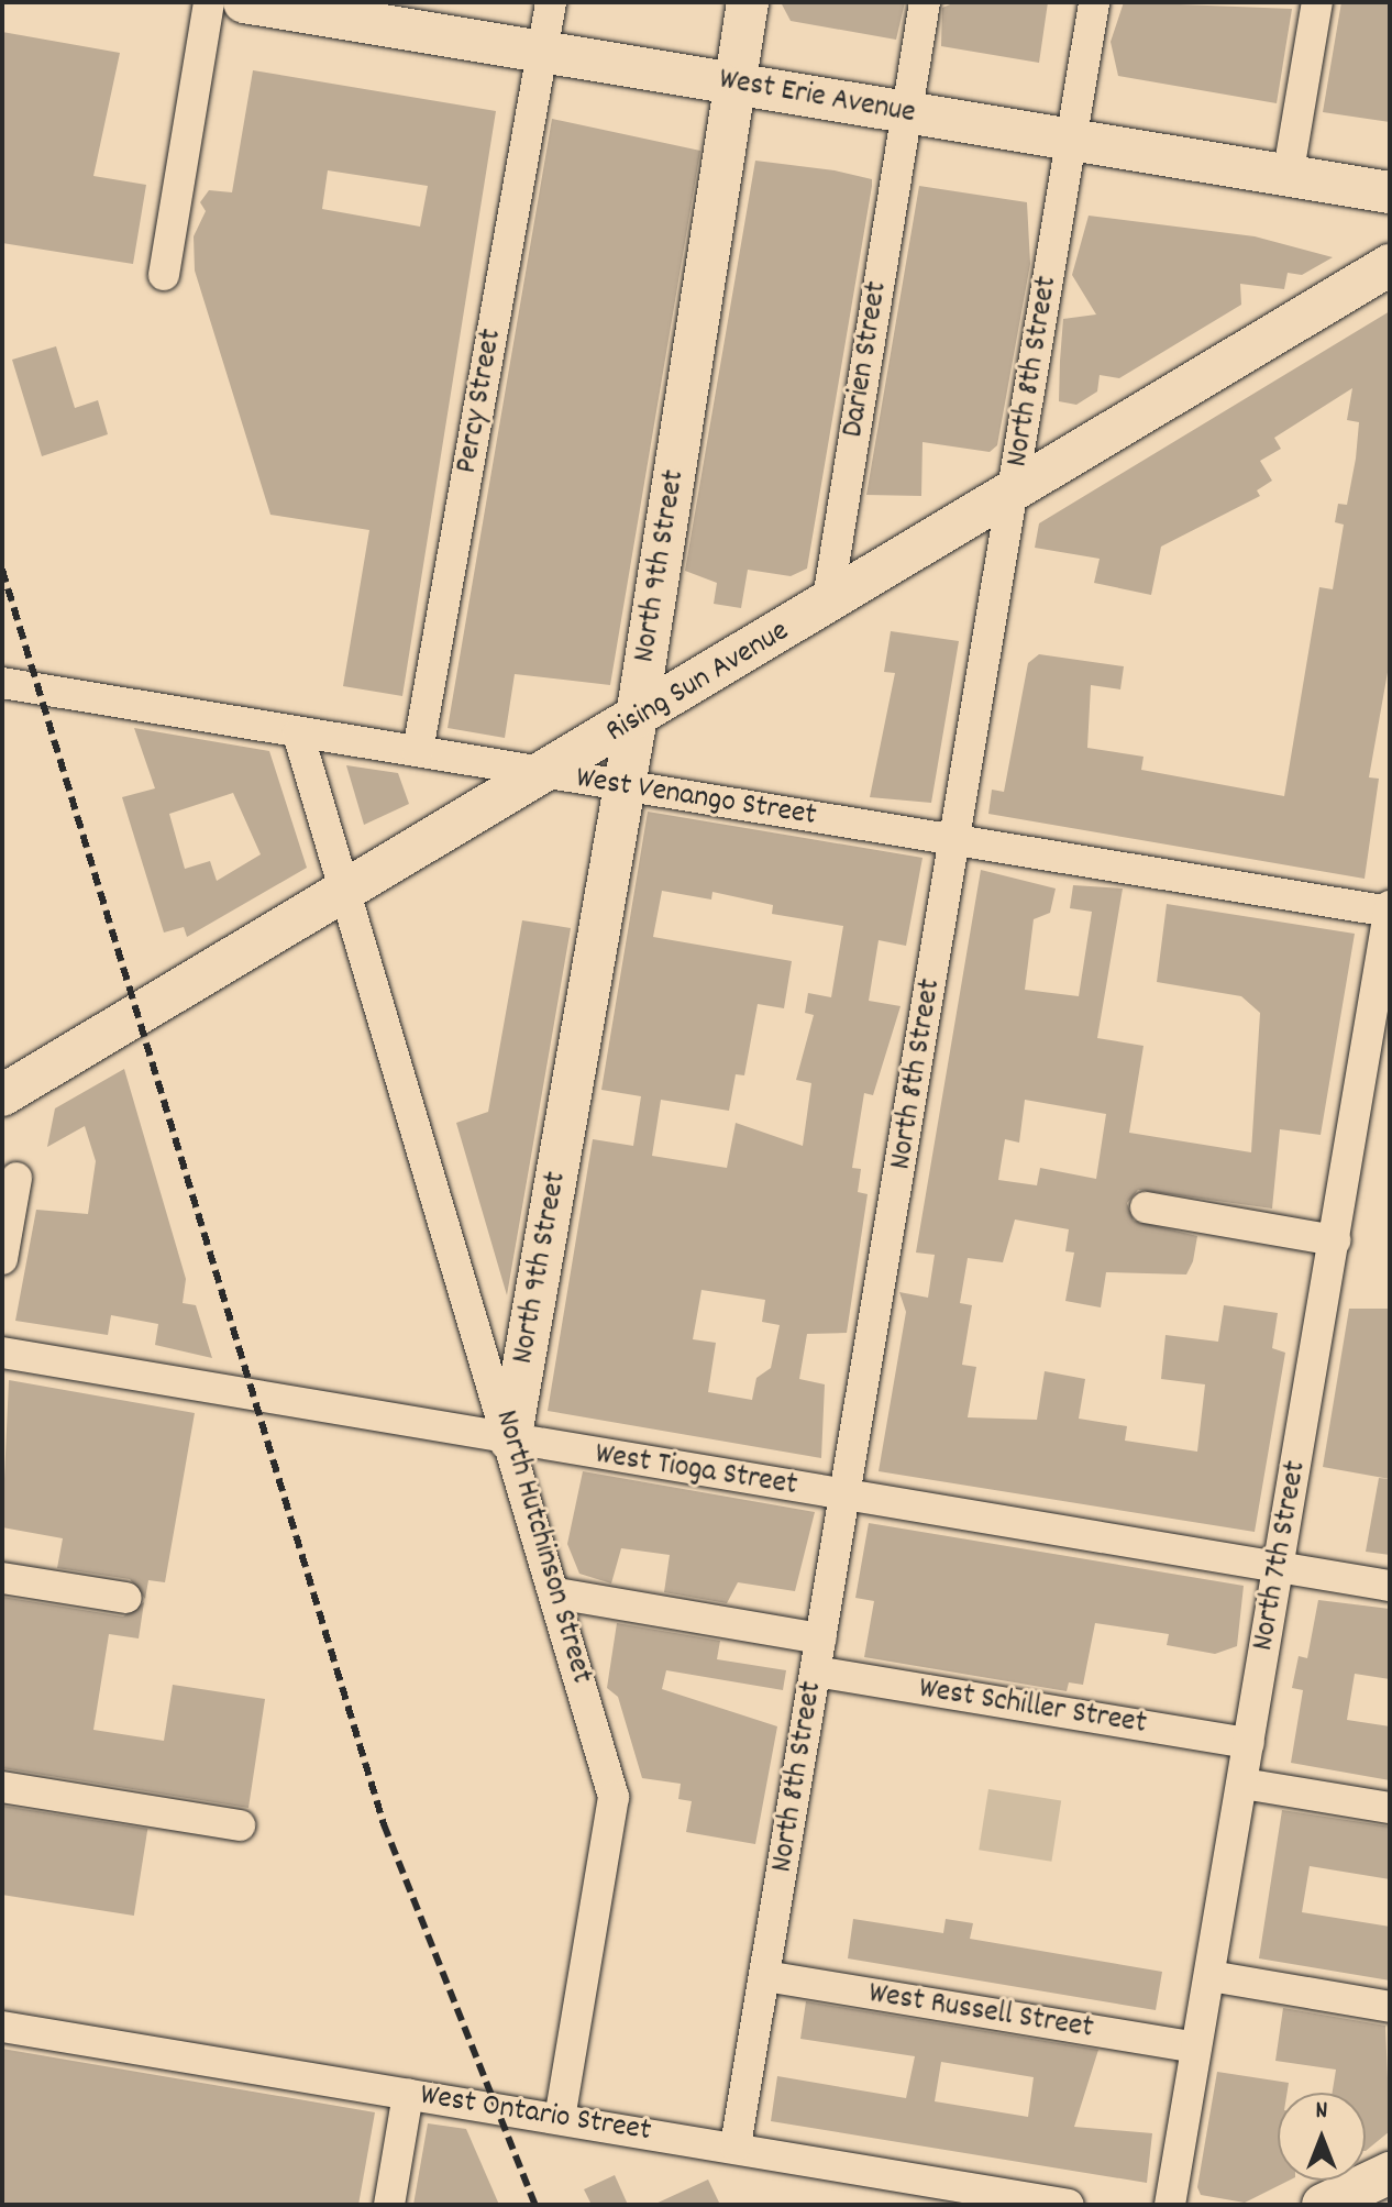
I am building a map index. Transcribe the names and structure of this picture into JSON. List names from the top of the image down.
{
  "streets": {
    "street": [
      "West Erie Avenue",
      "Darien Street",
      "North 8th Street",
      "Percy Street",
      "North 9th Street",
      "Rising Sun Avenue",
      "West Venango Street",
      "West Tioga Street",
      "North Hutchinson Street",
      "North 7th Street",
      "West Schiller Street",
      "West Russell Street",
      "West Ontario Street"
    ]
  },
  "crossings": [
    ["West Erie Avenue", "Darien Street"],
    ["West Erie Avenue", "North 8th Street"],
    ["West Erie Avenue", "Percy Street"],
    ["West Erie Avenue", "North 9th Street"],
    ["Darien Street", "Rising Sun Avenue"],
    ["North 8th Street", "Rising Sun Avenue"],
    ["North 8th Street", "West Venango Street"],
    ["North 8th Street", "West Tioga Street"],
    ["North 8th Street", "West Schiller Street"],
    ["North 8th Street", "West Russell Street"],
    ["North 8th Street", "West Ontario Street"],
    ["Percy Street", "West Venango Street"],
    ["North 9th Street", "Rising Sun Avenue"],
    ["North 9th Street", "West Venango Street"],
    ["North 9th Street", "West Tioga Street"],
    ["North 9th Street", "North Hutchinson Street"],
    ["Rising Sun Avenue", "West Venango Street"],
    ["Rising Sun Avenue", "North Hutchinson Street"],
    ["West Venango Street", "North Hutchinson Street"],
    ["West Venango Street", "North 7th Street"],
    ["West Tioga Street", "North Hutchinson Street"],
    ["West Tioga Street", "North 7th Street"],
    ["North Hutchinson Street", "West Ontario Street"],
    ["North 7th Street", "West Schiller Street"],
    ["North 7th Street", "West Russell Street"]
  ],
  "north": "top"
}
